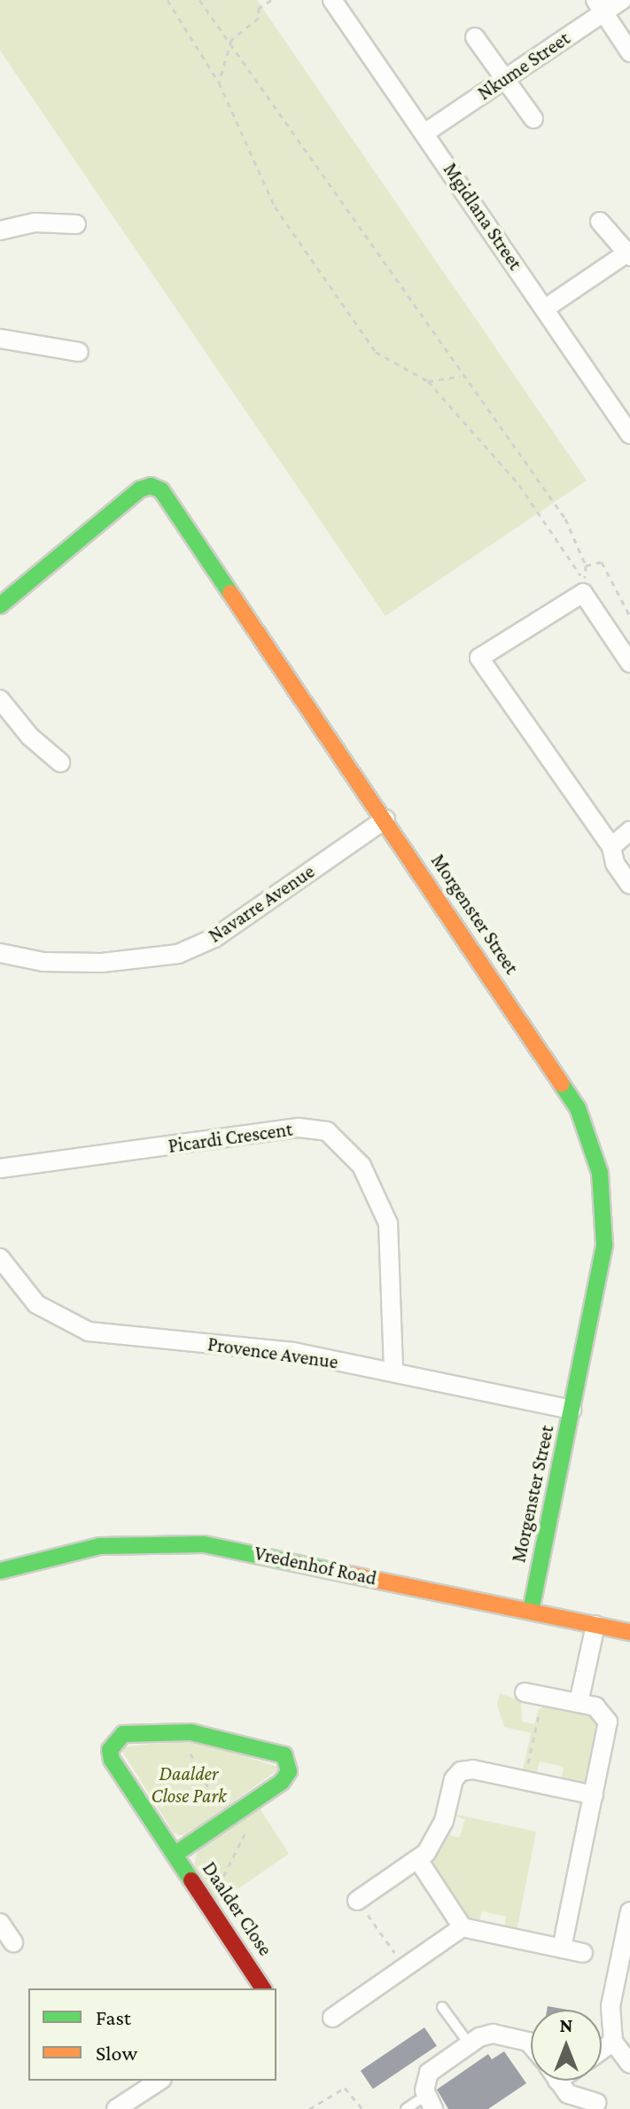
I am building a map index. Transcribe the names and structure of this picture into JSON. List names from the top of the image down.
{
  "streets": {
    "street": [
      "Nkume Street",
      "Mgidlana Street",
      "Navarre Avenue",
      "Morgenster Street",
      "Picardi Crescent",
      "Provence Avenue",
      "Vredenhof Road",
      "Daalder Close"
    ]
  },
  "crossings": [
    ["Nkume Street", "Mgidlana Street"],
    ["Navarre Avenue", "Morgenster Street"],
    ["Morgenster Street", "Provence Avenue"],
    ["Morgenster Street", "Vredenhof Road"],
    ["Picardi Crescent", "Provence Avenue"]
  ],
  "parks": ["Daalder Close Park"],
  "legend": ["Fast", "Slow"],
  "north": "top"
}
